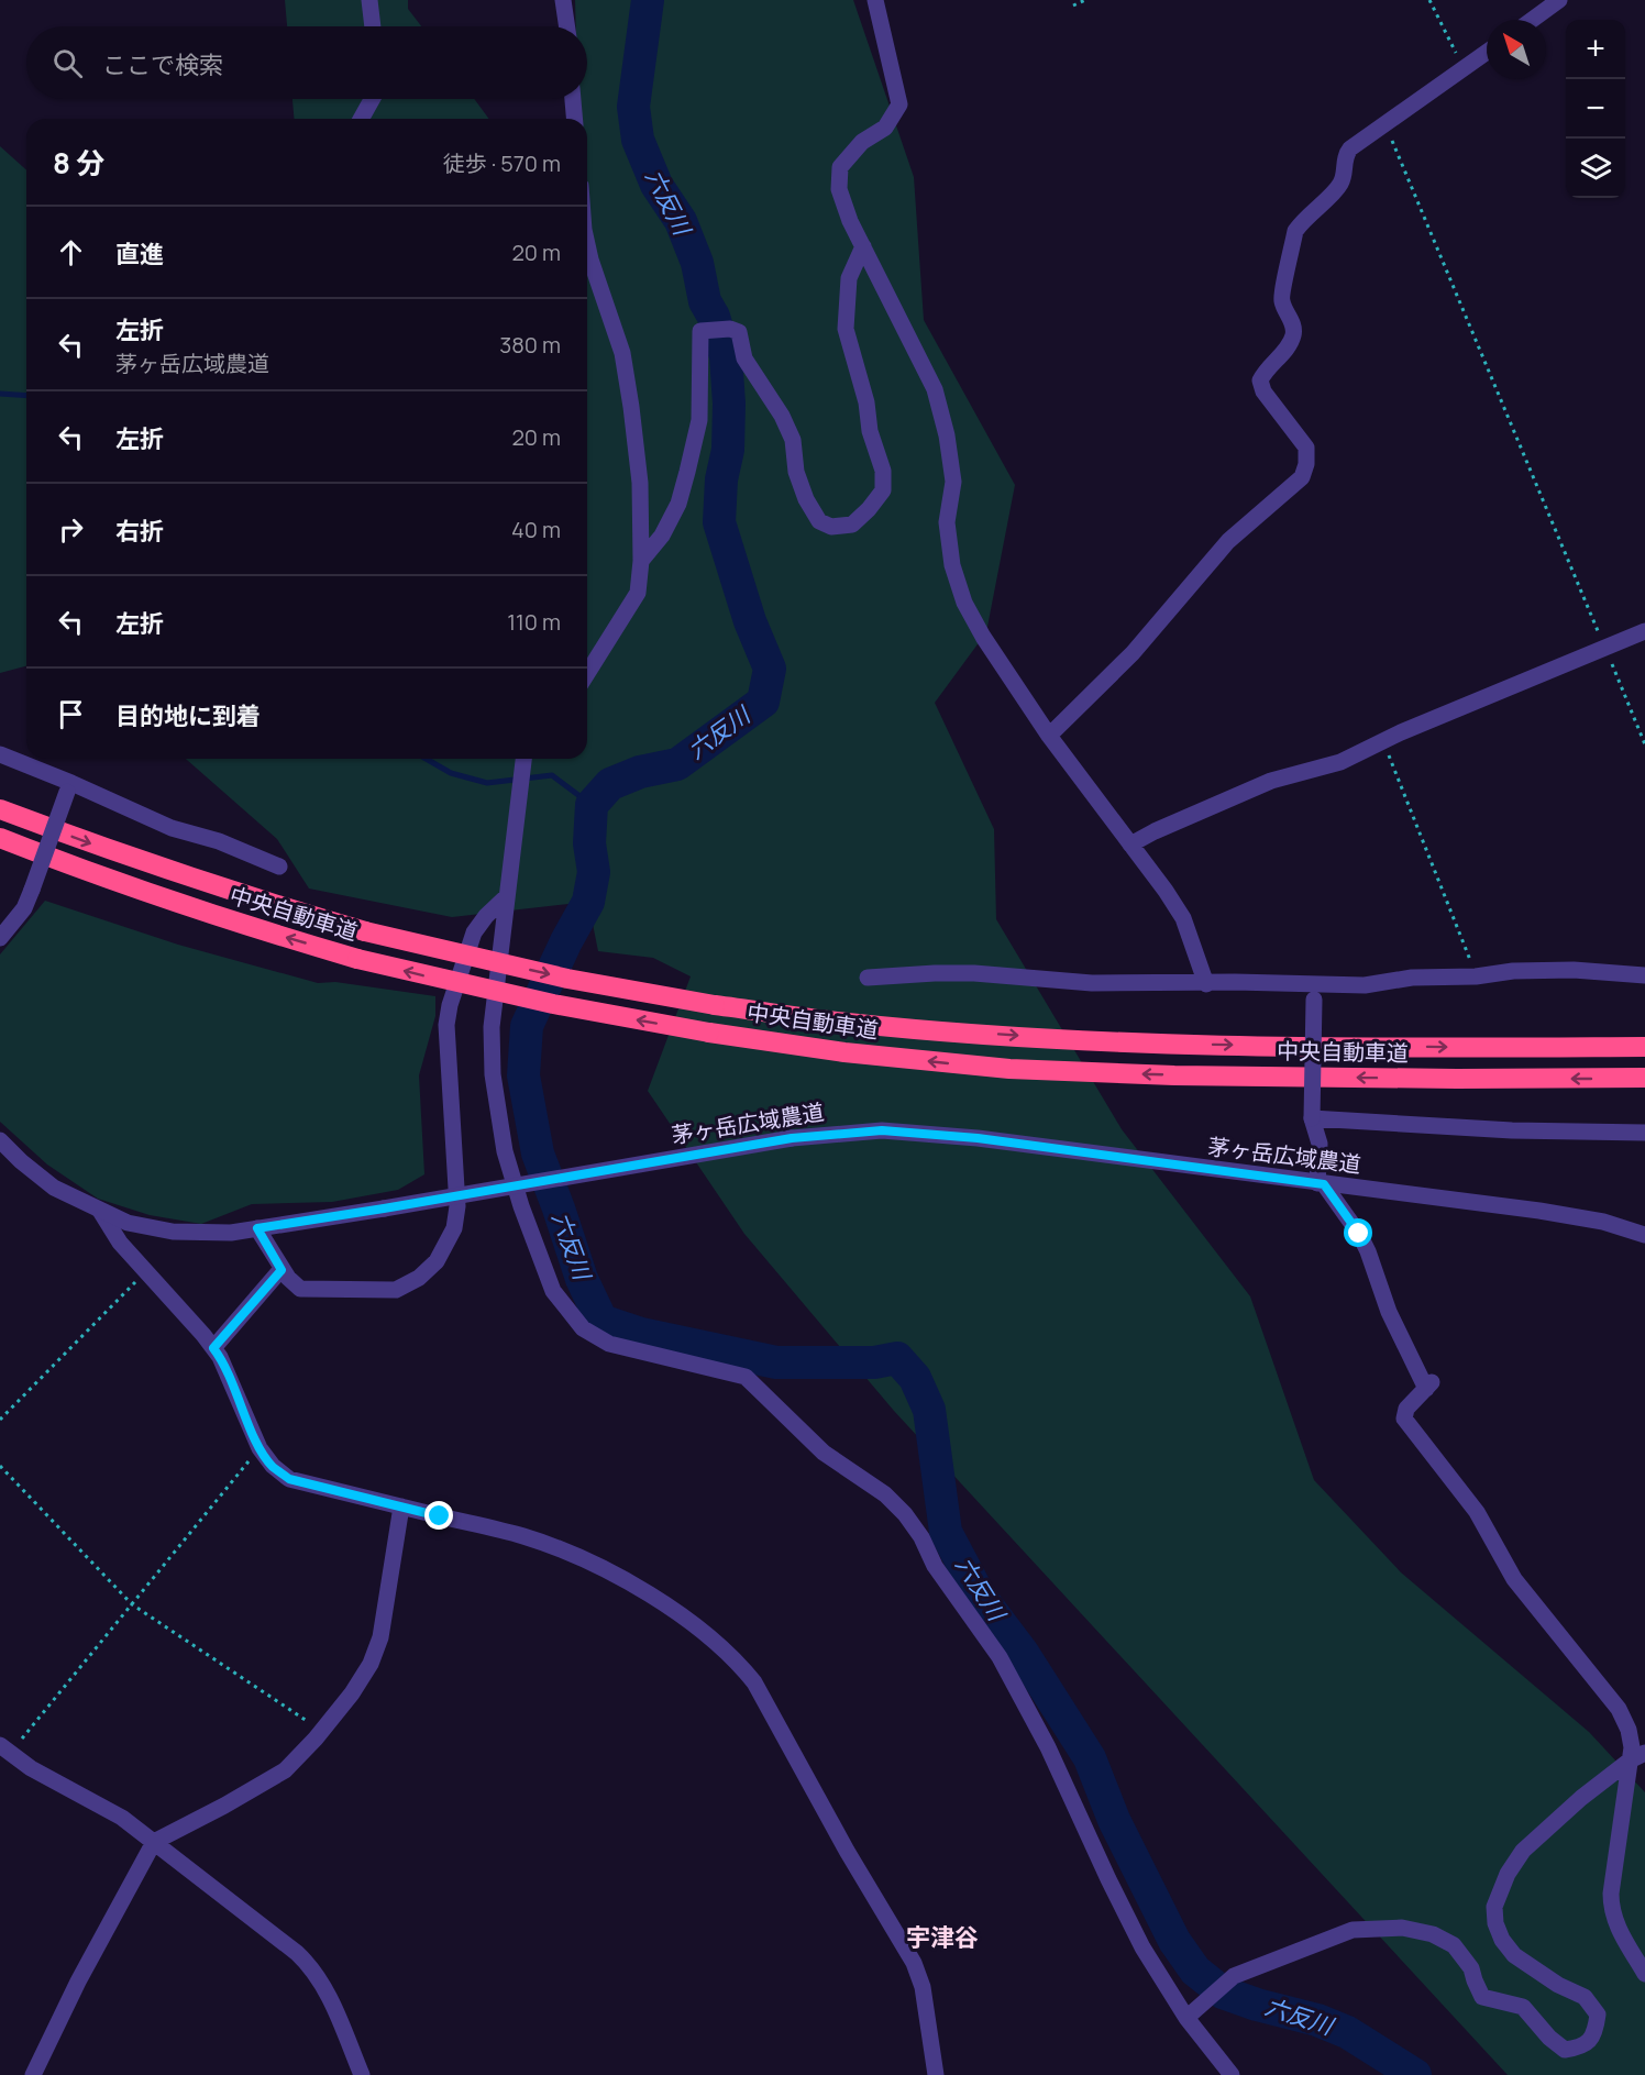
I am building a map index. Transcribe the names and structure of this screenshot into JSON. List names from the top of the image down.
{
  "streets": {
    "highway": ["中央自動車道"],
    "street": ["茅ヶ岳広域農道"]
  },
  "districts": ["宇津谷"],
  "water": ["六反川"],
  "north": "top left",
  "page": {
    "map_buttons": ["+", "−"],
    "search": "ここで検索",
    "heading": ["8 分", "徒歩 · 570 m"],
    "list": [
      ["直進", "20 m"],
      ["左折", "茅ヶ岳広域農道", "380 m"],
      ["左折", "20 m"],
      ["右折", "40 m"],
      ["左折", "110 m"],
      "目的地に到着"
    ]
  }
}
